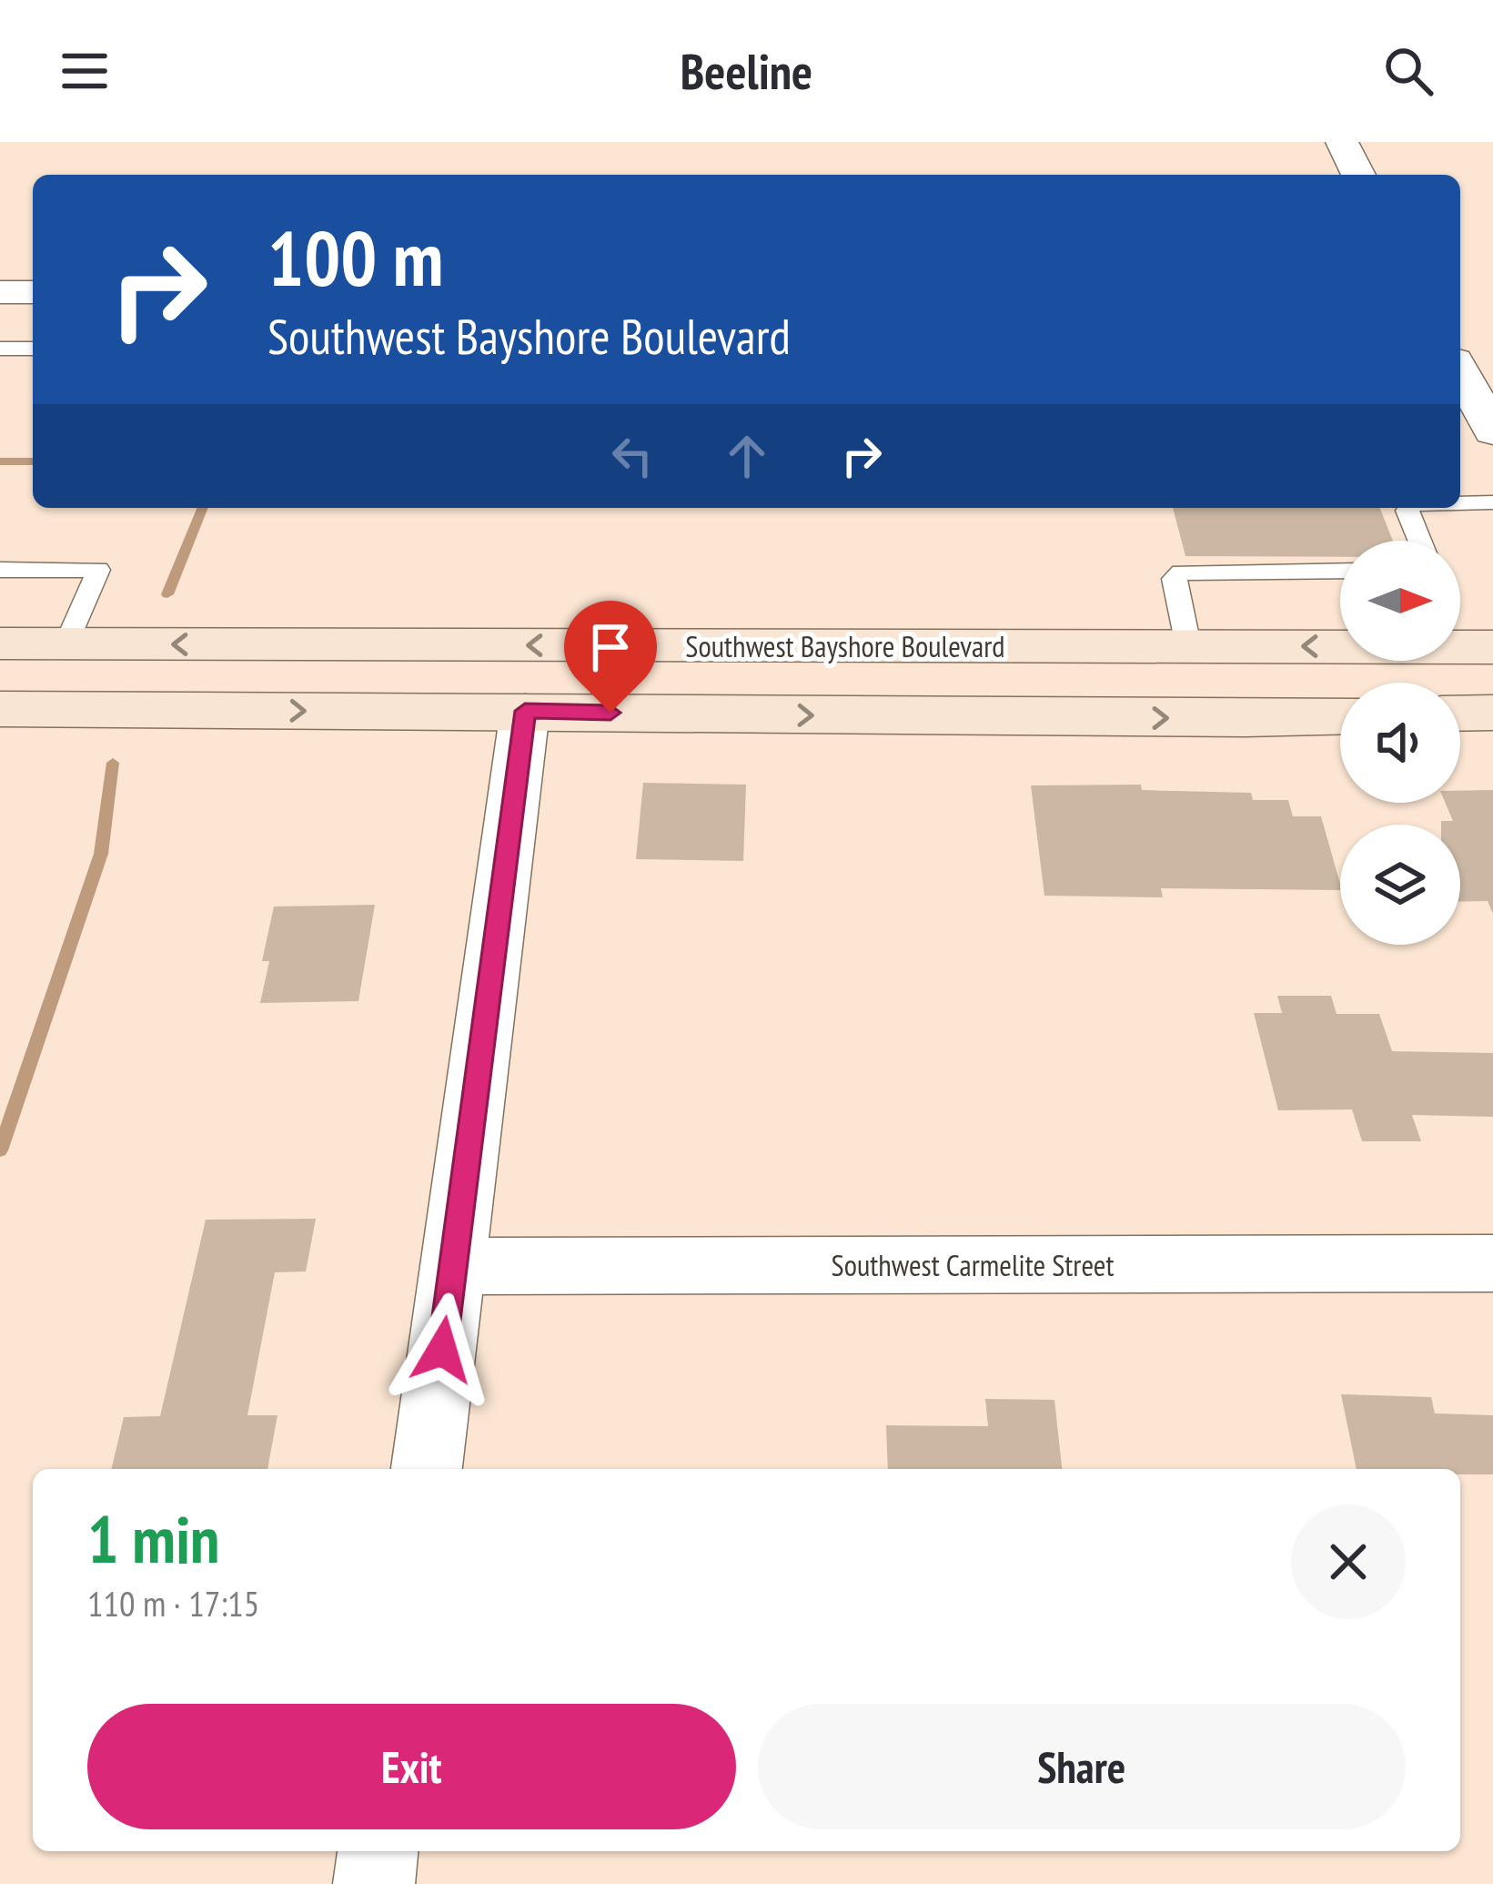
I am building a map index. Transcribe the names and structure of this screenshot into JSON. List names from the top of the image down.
{
  "streets": {
    "main road": ["Southwest Bayshore Boulevard"],
    "street": ["Southwest Carmelite Street"]
  },
  "north": "right",
  "page": {
    "header": "Beeline",
    "turn": ["100 m", "Southwest Bayshore Boulevard"],
    "heading": ["1 min", "110 m · 17:15"],
    "buttons": ["Exit", "Share"]
  }
}
